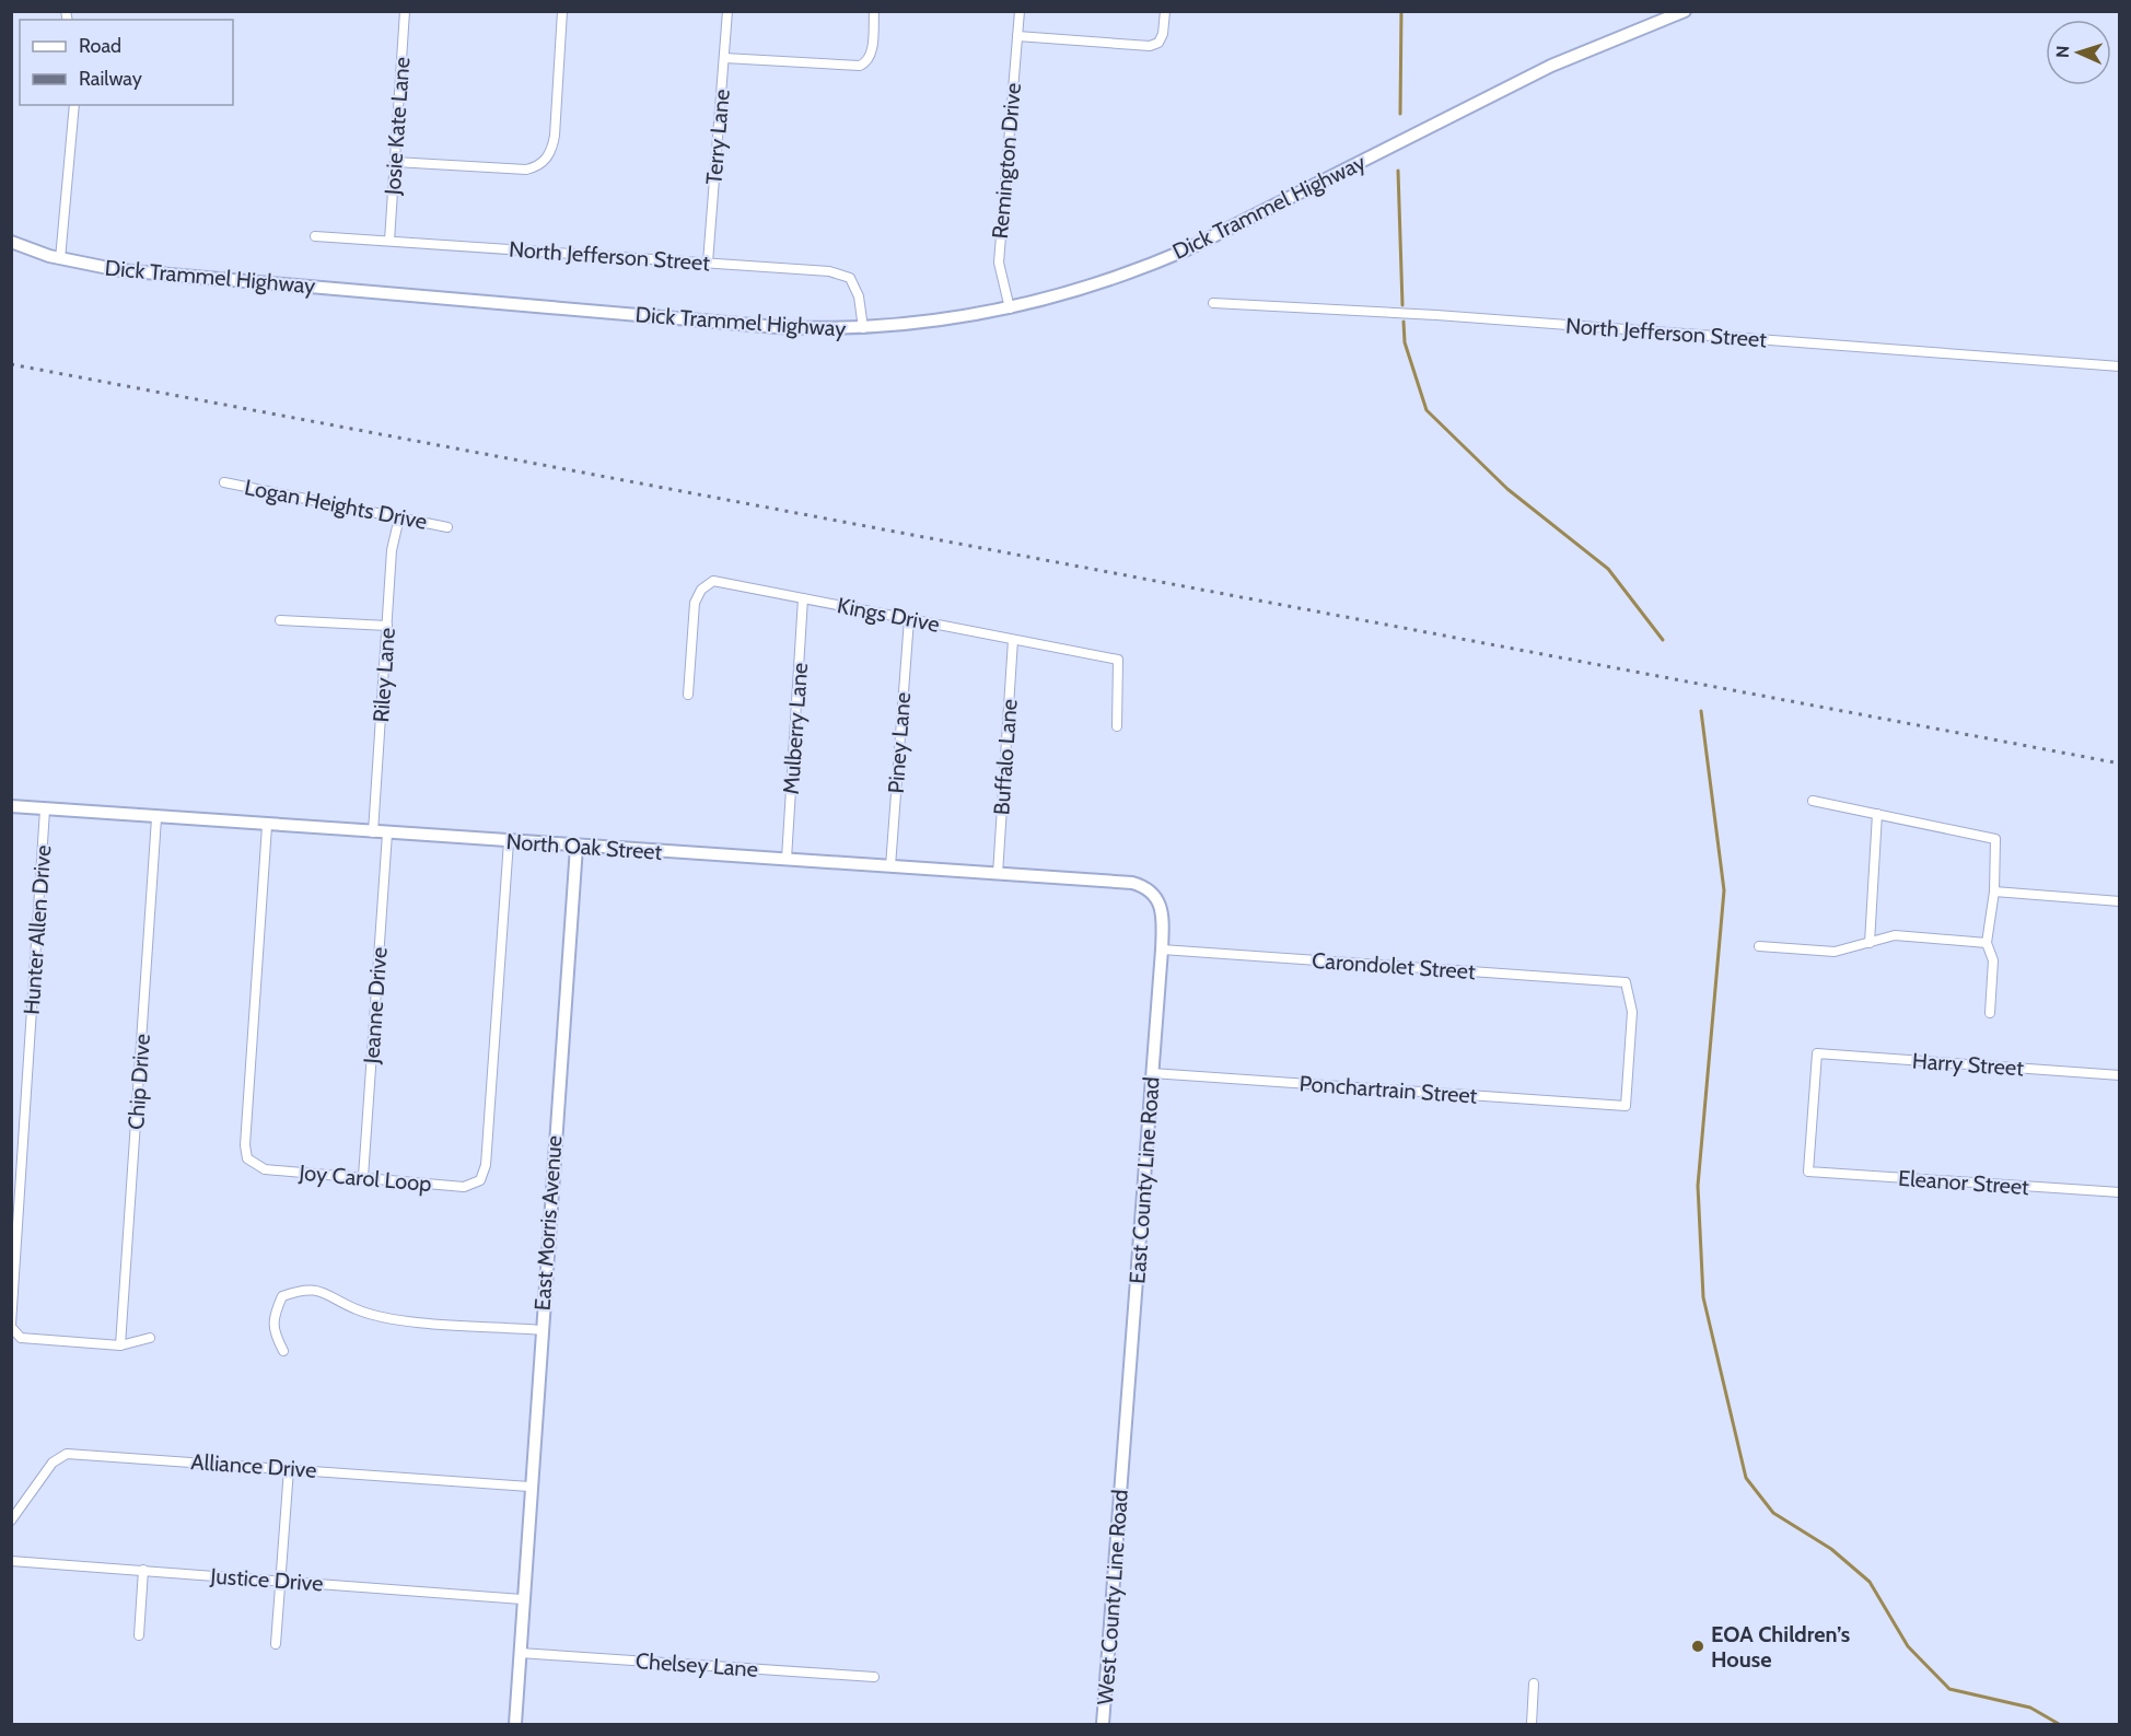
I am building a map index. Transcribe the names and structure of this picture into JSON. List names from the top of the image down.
{
  "streets": {
    "street": [
      "Josie Kate Lane",
      "Terry Lane",
      "Remington Drive",
      "Dick Trammel Highway",
      "North Jefferson Street",
      "Logan Heights Drive",
      "Kings Drive",
      "Riley Lane",
      "Mulberry Lane",
      "Piney Lane",
      "Buffalo Lane",
      "North Oak Street",
      "Hunter Allen Drive",
      "Carondolet Street",
      "Jeanne Drive",
      "Harry Street",
      "Chip Drive",
      "Ponchartrain Street",
      "Joy Carol Loop",
      "East County Line Road",
      "Eleanor Street",
      "East Morris Avenue",
      "Alliance Drive",
      "Justice Drive",
      "West County Line Road",
      "Chelsey Lane"
    ]
  },
  "crossings": [
    ["Josie Kate Lane", "North Jefferson Street"],
    ["Terry Lane", "North Jefferson Street"],
    ["Remington Drive", "Dick Trammel Highway"],
    ["Dick Trammel Highway", "North Jefferson Street"],
    ["Logan Heights Drive", "Riley Lane"],
    ["Kings Drive", "Mulberry Lane"],
    ["Kings Drive", "Piney Lane"],
    ["Kings Drive", "Buffalo Lane"],
    ["Riley Lane", "North Oak Street"],
    ["Mulberry Lane", "North Oak Street"],
    ["Piney Lane", "North Oak Street"],
    ["Buffalo Lane", "North Oak Street"],
    ["North Oak Street", "Hunter Allen Drive"],
    ["North Oak Street", "Jeanne Drive"],
    ["North Oak Street", "Chip Drive"],
    ["North Oak Street", "Joy Carol Loop"],
    ["North Oak Street", "East County Line Road"],
    ["North Oak Street", "East Morris Avenue"],
    ["Hunter Allen Drive", "Chip Drive"],
    ["Carondolet Street", "Ponchartrain Street"],
    ["Carondolet Street", "East County Line Road"],
    ["Jeanne Drive", "Joy Carol Loop"],
    ["Harry Street", "Eleanor Street"],
    ["Ponchartrain Street", "East County Line Road"],
    ["East County Line Road", "West County Line Road"],
    ["East Morris Avenue", "Alliance Drive"],
    ["East Morris Avenue", "Justice Drive"],
    ["East Morris Avenue", "Chelsey Lane"]
  ],
  "places": ["EOA Children’s House"],
  "legend": ["Road", "Railway"],
  "north": "left"
}
